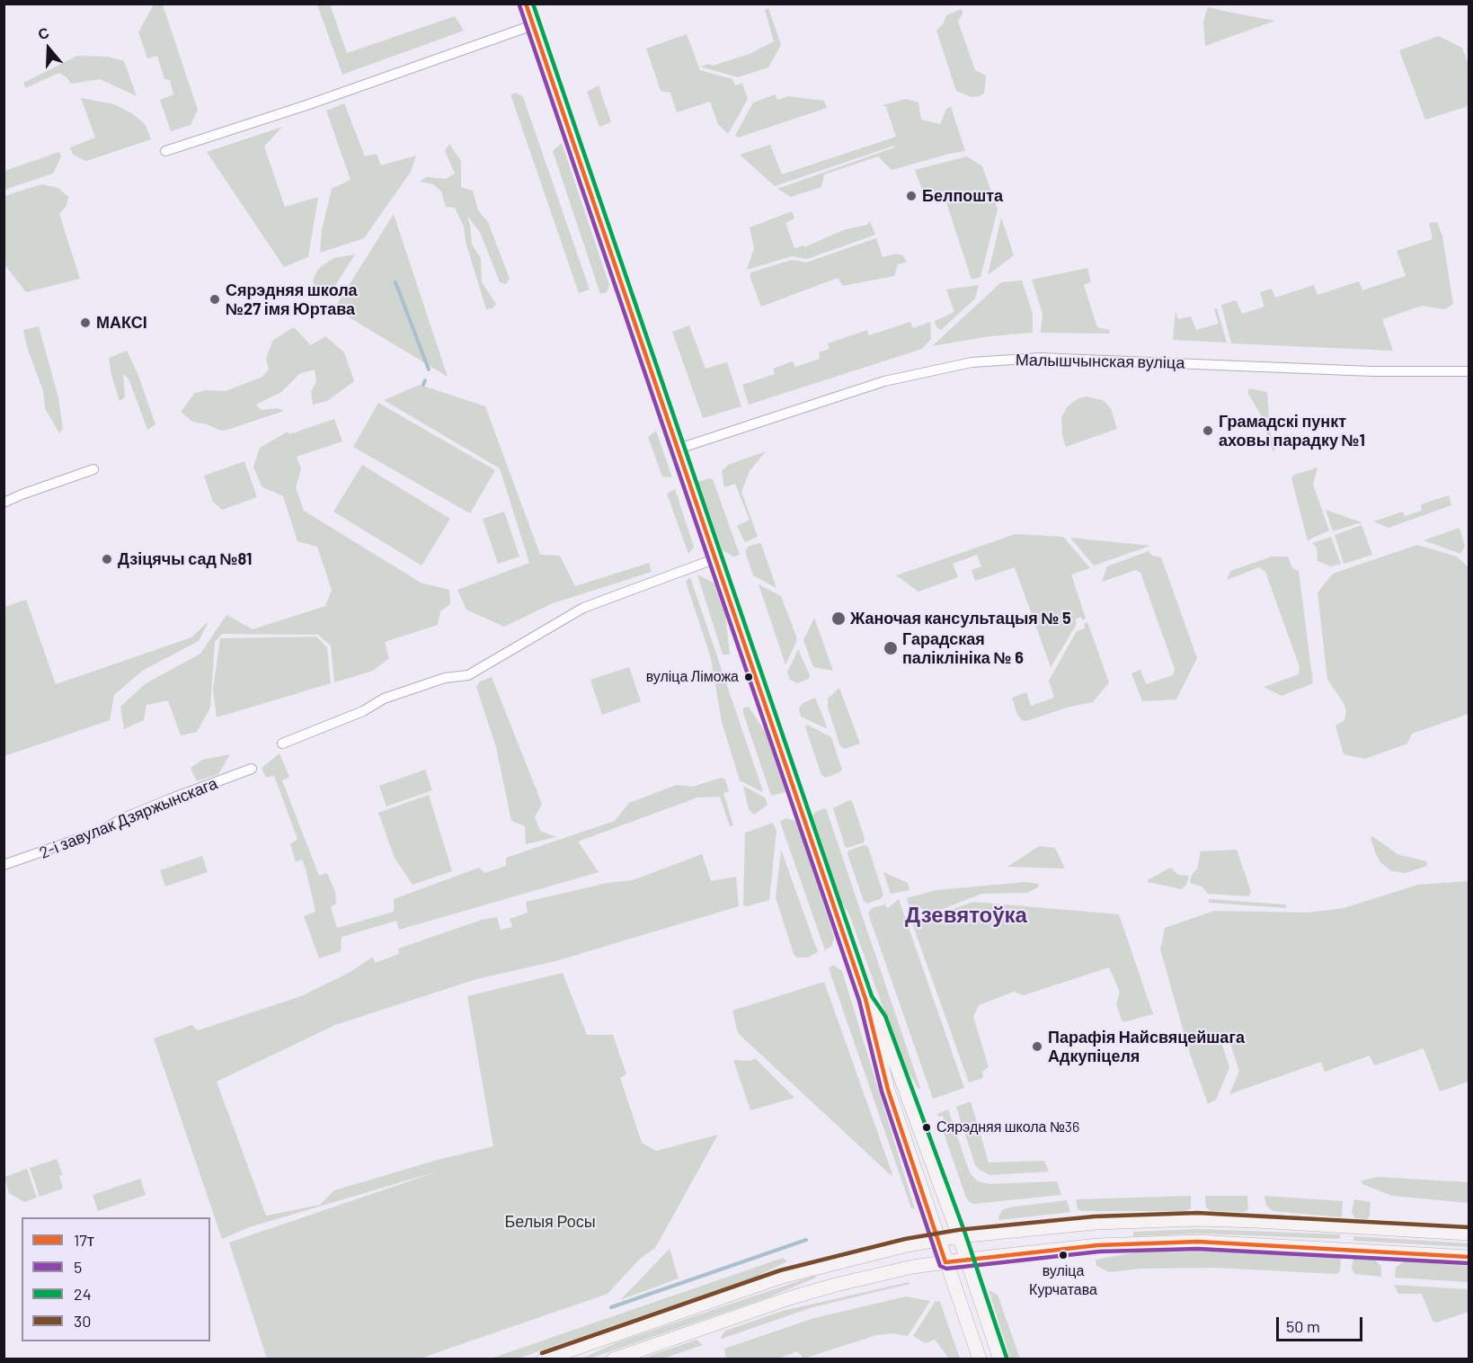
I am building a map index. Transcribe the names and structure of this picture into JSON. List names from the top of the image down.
{
  "streets": {
    "street": ["Малышчынская вуліца", "2-і завулак Дзяржынскага"]
  },
  "districts": ["Дзевятоўка"],
  "parks": ["Белыя Росы"],
  "places": [
    "Белпошта",
    "Сярэдняя школа №27 імя Юртава",
    "МАКСІ",
    "Грамадскі пункт аховы парадку №1",
    "Дзіцячы сад №81",
    "Жаночая кансультацыя № 5",
    "Гарадская паліклініка № 6",
    "вуліца Ліможа",
    "Парафія Найсвяцейшага Адкупіцеля",
    "Сярэдняя школа №36",
    "вуліца Курчатава"
  ],
  "lines": [
    "transit line 17т",
    "transit line 24",
    "transit line 5",
    "transit line 30"
  ],
  "legend": [
    "17т",
    "5",
    "24",
    "30"
  ],
  "scale_bar": "50 m",
  "north": "top"
}
